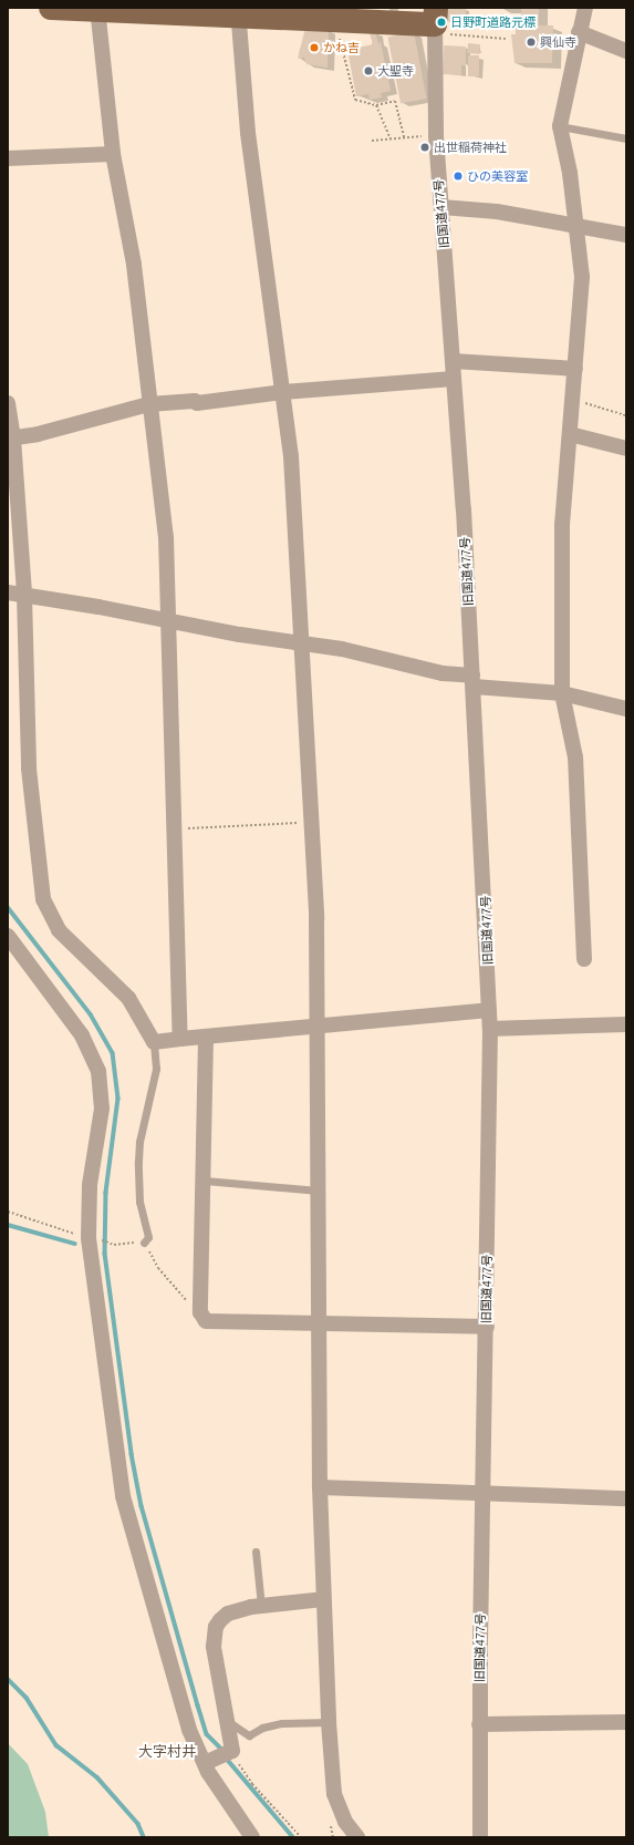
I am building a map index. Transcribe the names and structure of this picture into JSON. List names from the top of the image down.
{
  "streets": {
    "street": ["旧国道477号"]
  },
  "districts": ["大字村井"],
  "places": [
    "日野町道路元標",
    "興仙寺",
    "かね吉",
    "大聖寺",
    "出世稲荷神社",
    "ひの美容室"
  ]
}
